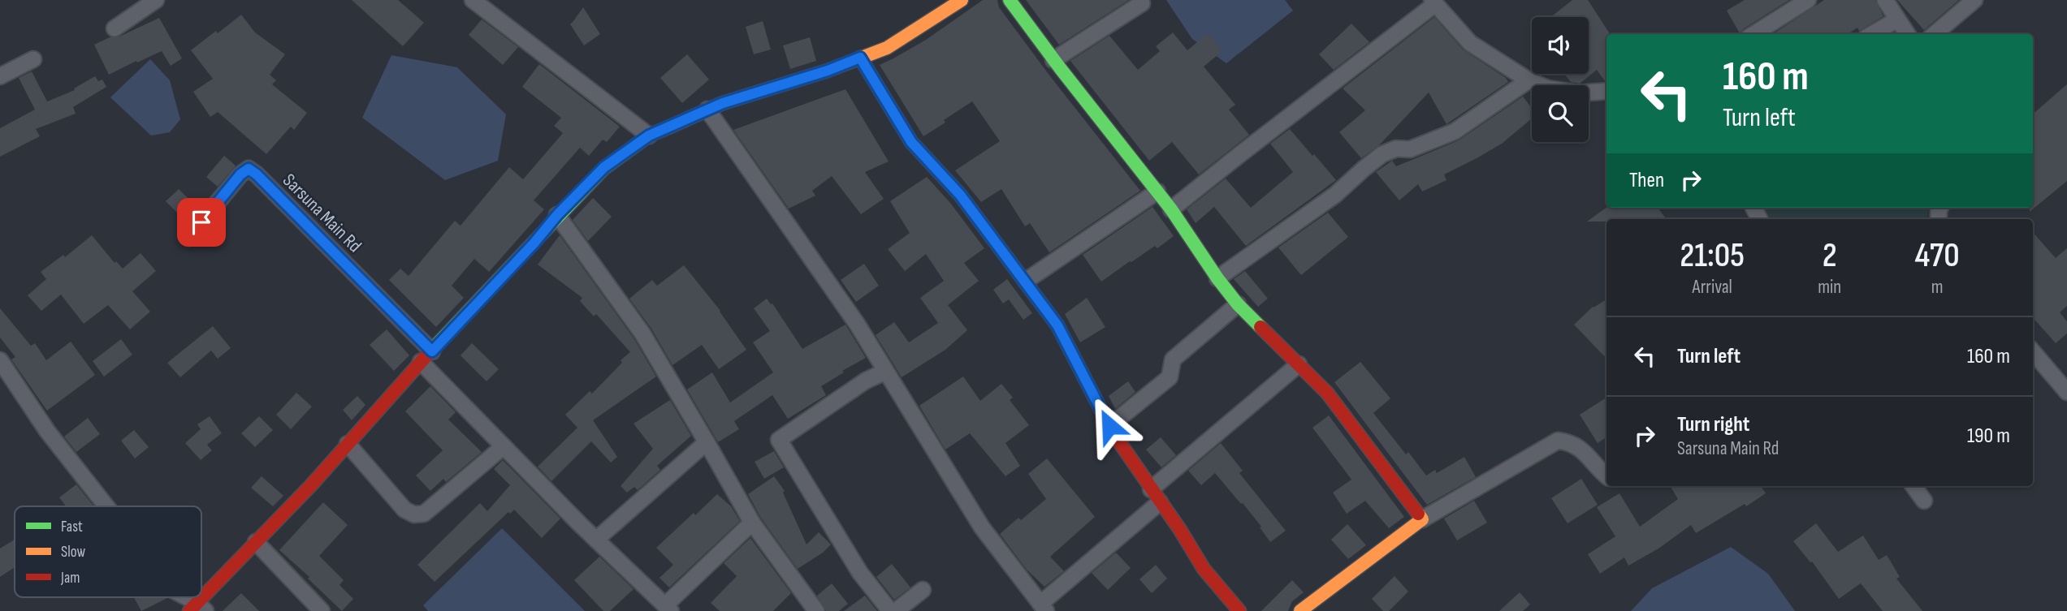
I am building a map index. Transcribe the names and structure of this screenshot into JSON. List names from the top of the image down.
{
  "streets": {
    "street": ["Sarsuna Main Rd"]
  },
  "legend": ["Fast", "Slow", "Jam"],
  "page": {
    "turn": ["160 m", "Turn left"],
    "then": "Then",
    "eta": [
      "21:05",
      "Arrival",
      "2",
      "min",
      "470",
      "m"
    ],
    "list": [
      {
        "name": "Turn left",
        "value": "160 m"
      },
      {
        "name": "Turn right",
        "note": "Sarsuna Main Rd",
        "value": "190 m"
      }
    ]
  }
}
